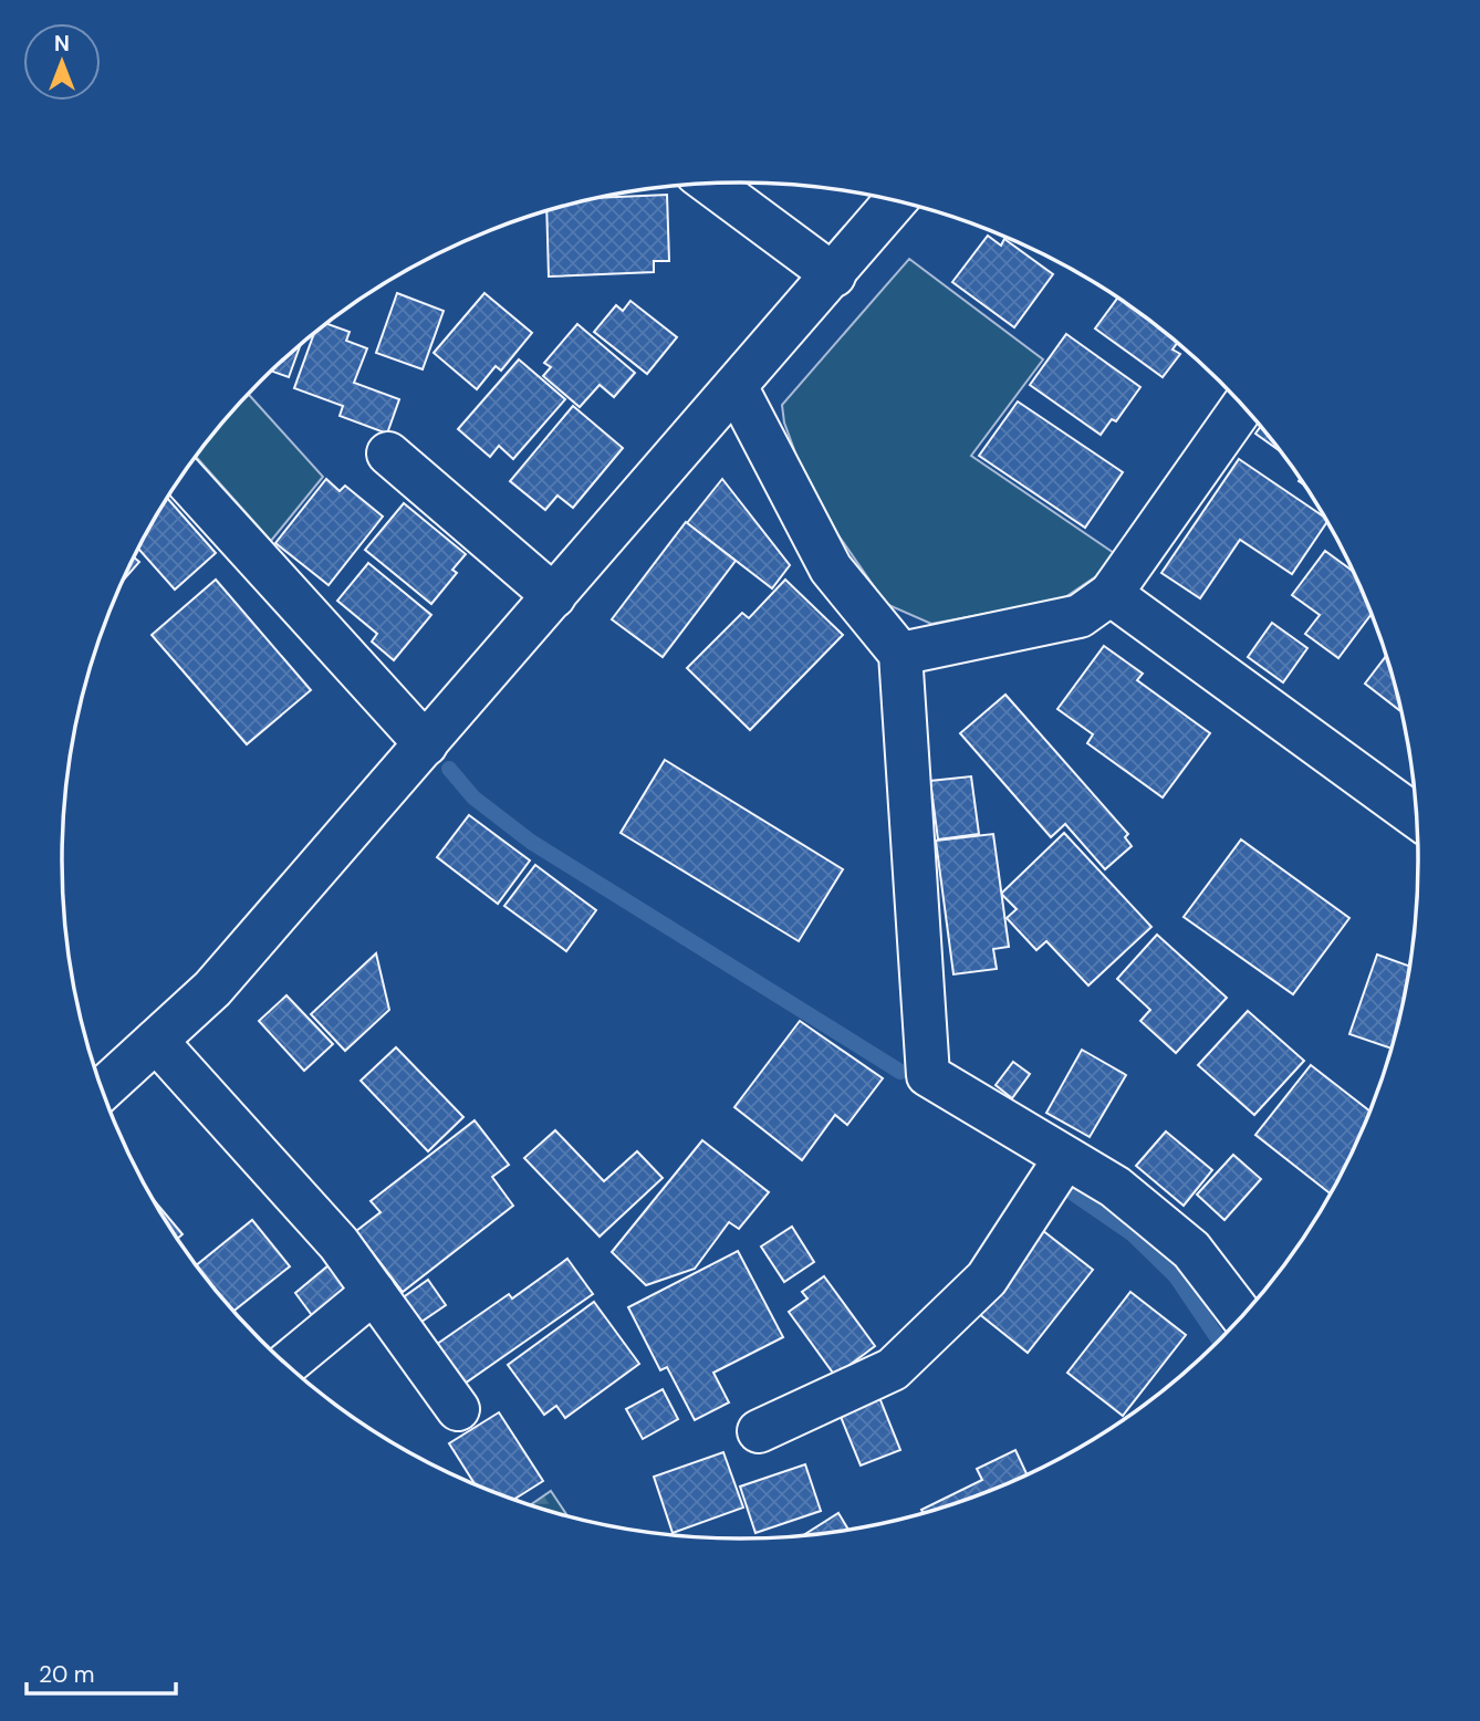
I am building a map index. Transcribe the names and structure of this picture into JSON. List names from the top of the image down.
{
  "scale_bar": "20 m",
  "north": "top"
}
